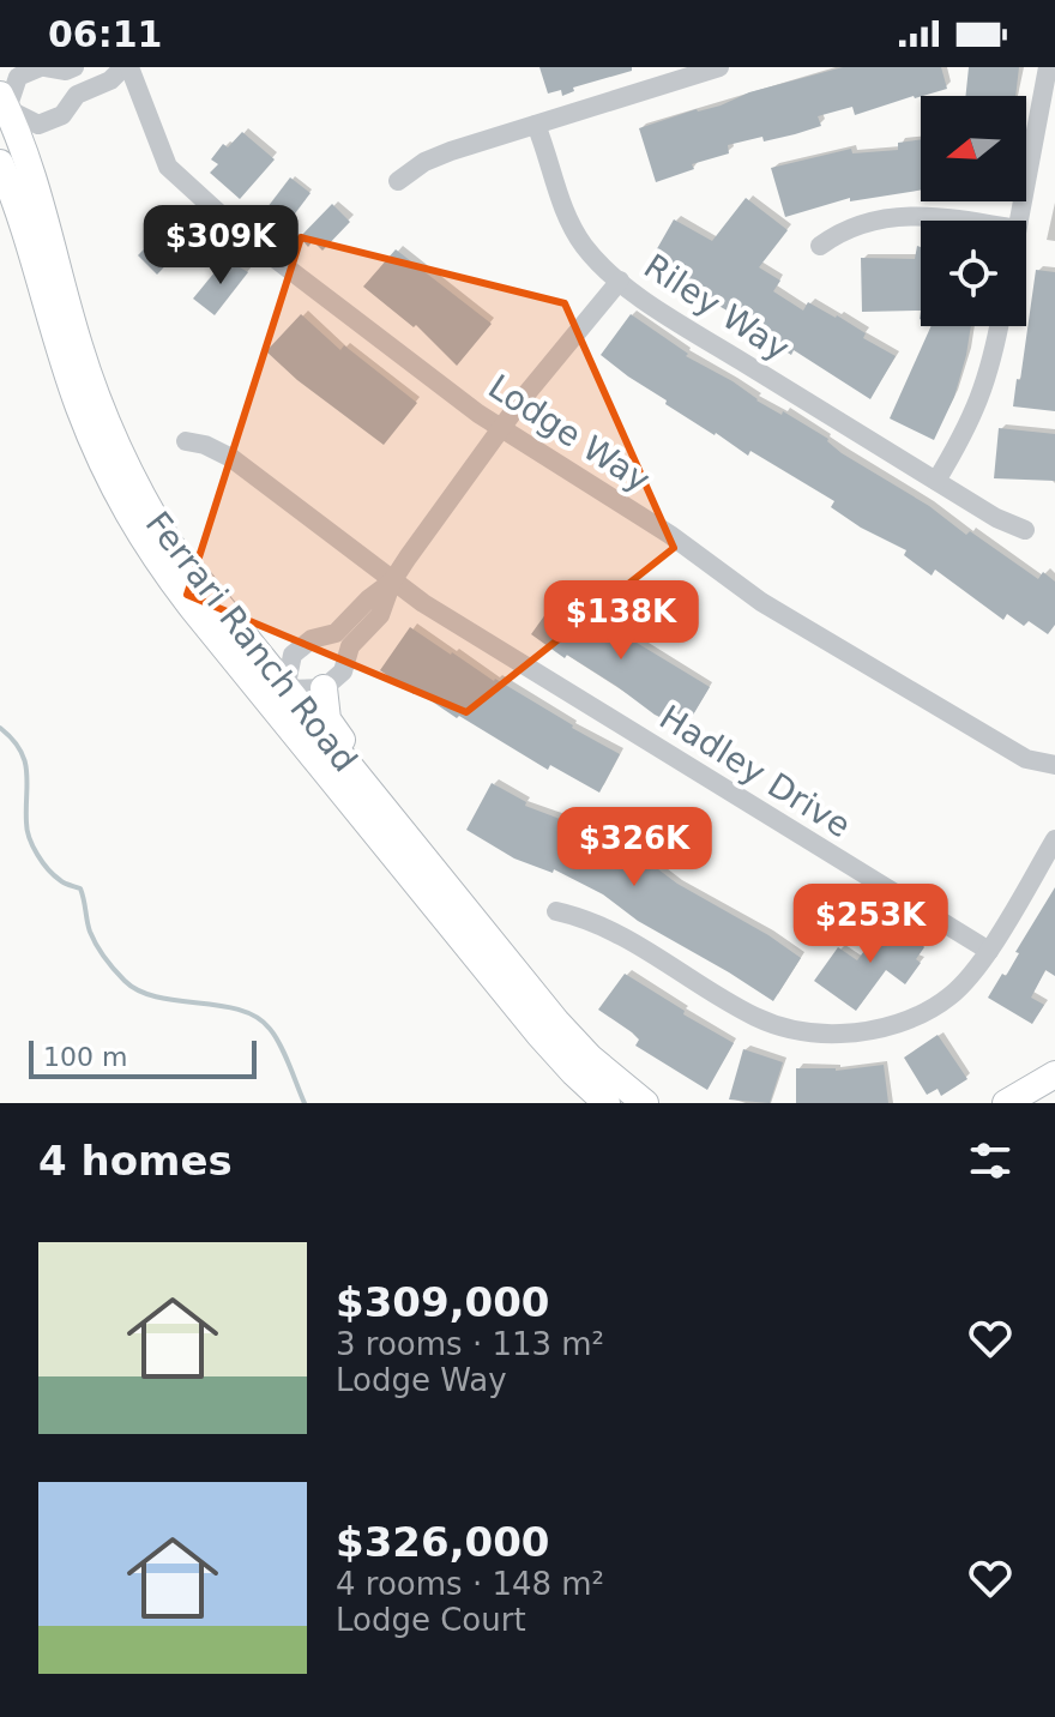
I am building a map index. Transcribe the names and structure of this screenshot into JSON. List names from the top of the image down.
{
  "streets": {
    "main road": ["Ferrari Ranch Road"],
    "street": ["Riley Way", "Lodge Way", "Hadley Drive"]
  },
  "scale_bar": "100 m",
  "north": "left",
  "page": {
    "status": "06:11",
    "price": [
      "$309K",
      "$138K",
      "$326K",
      "$253K"
    ],
    "scale": "100 m",
    "heading": "4 homes",
    "list": [
      {
        "name": "$309,000",
        "note": "3 rooms · 113 m² · Lodge Way"
      },
      {
        "name": "$326,000",
        "note": "4 rooms · 148 m² · Lodge Court"
      }
    ]
  }
}
